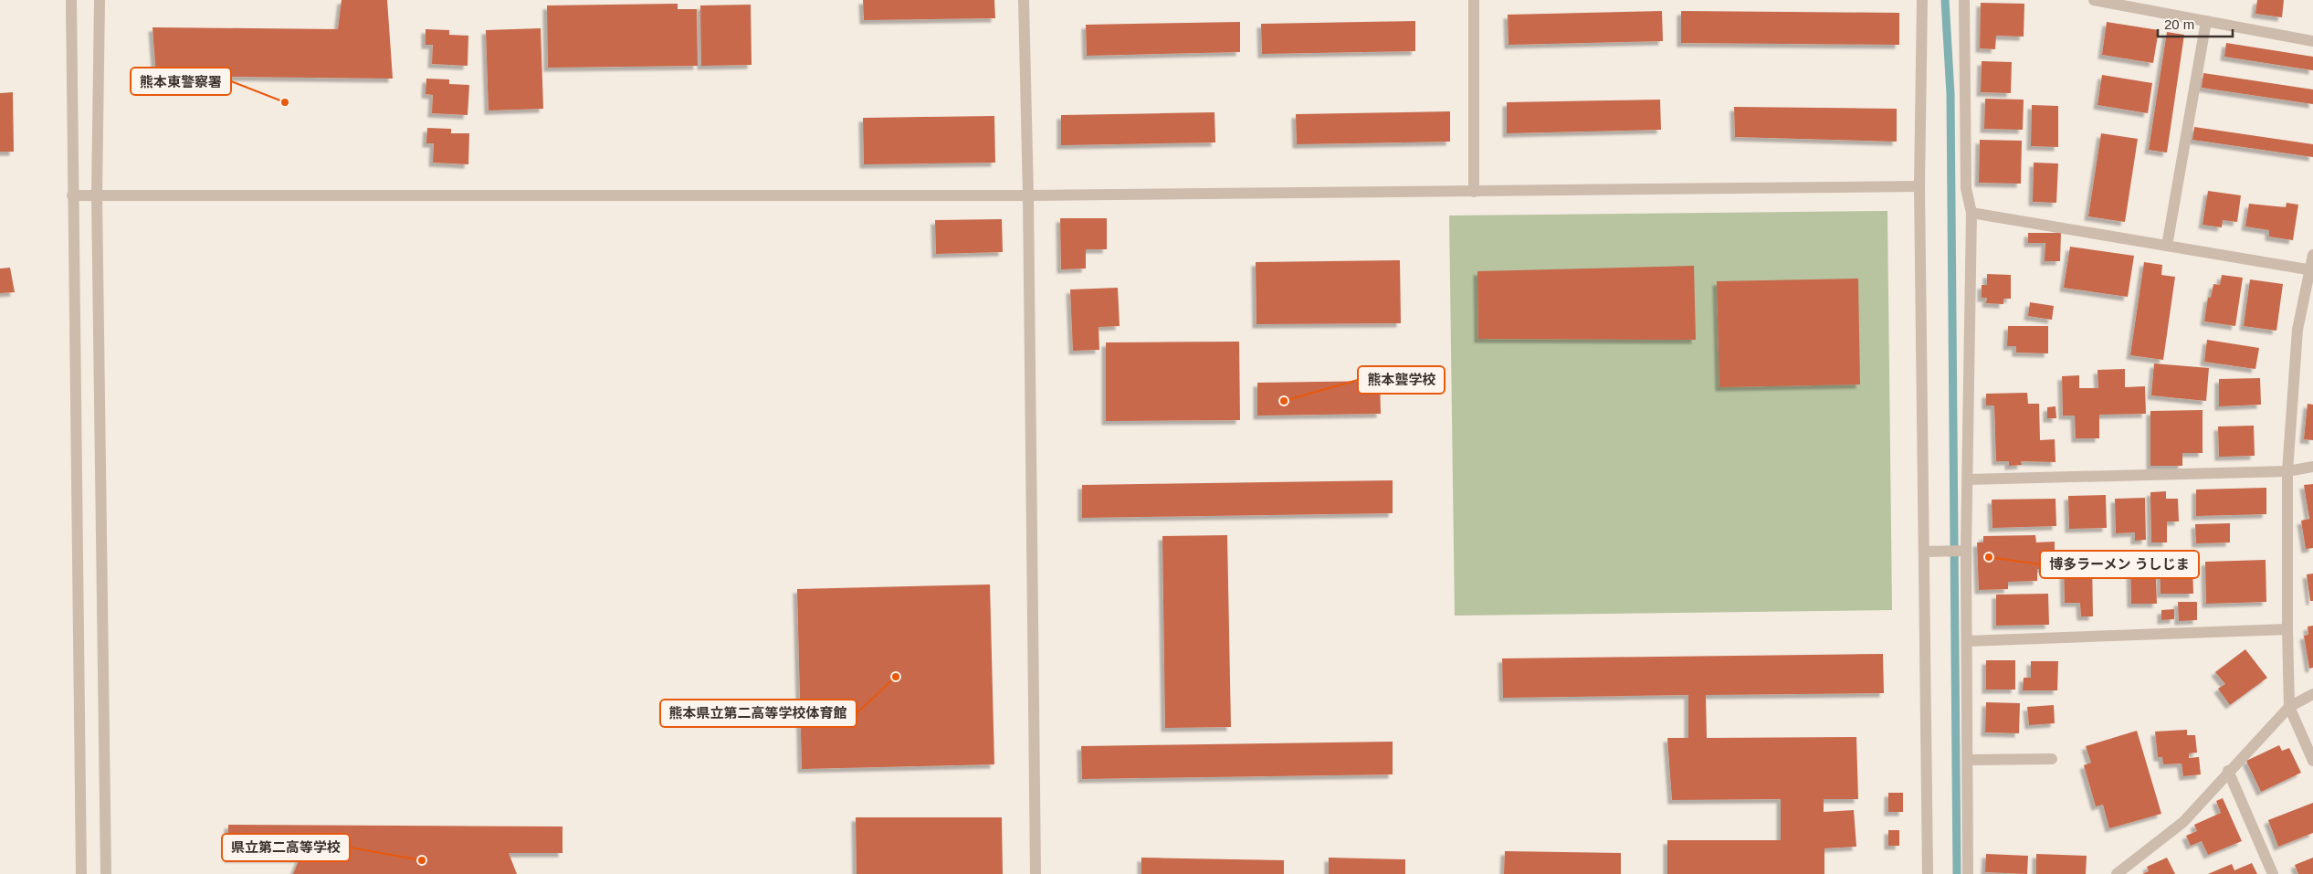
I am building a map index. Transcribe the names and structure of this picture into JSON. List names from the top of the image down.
{
  "places": [
    "熊本東警察署",
    "熊本聾学校",
    "博多ラーメン うしじま",
    "熊本県立第二高等学校体育館",
    "県立第二高等学校"
  ],
  "scale_bar": "20 m"
}
